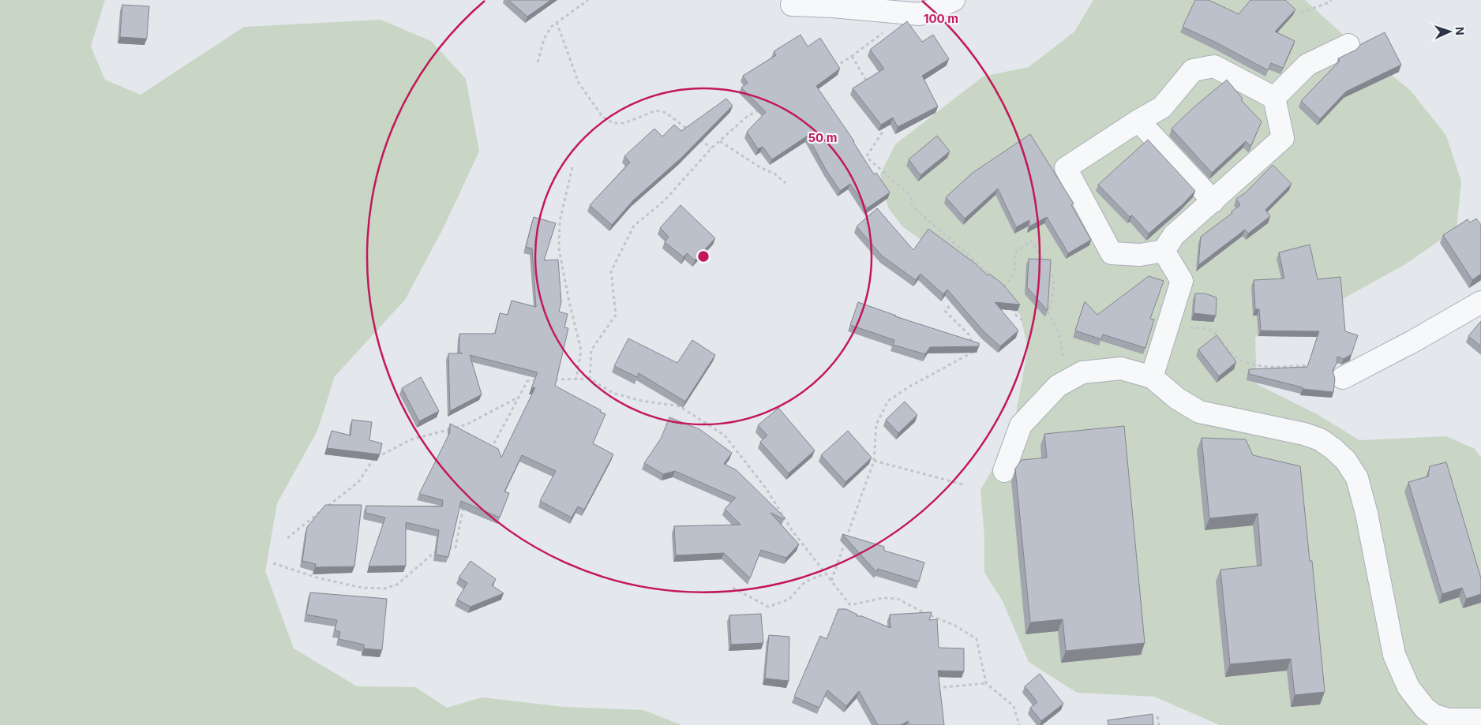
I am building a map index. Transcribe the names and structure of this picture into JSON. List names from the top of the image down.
{
  "north": "right",
  "rings": ["100 m", "50 m"]
}
